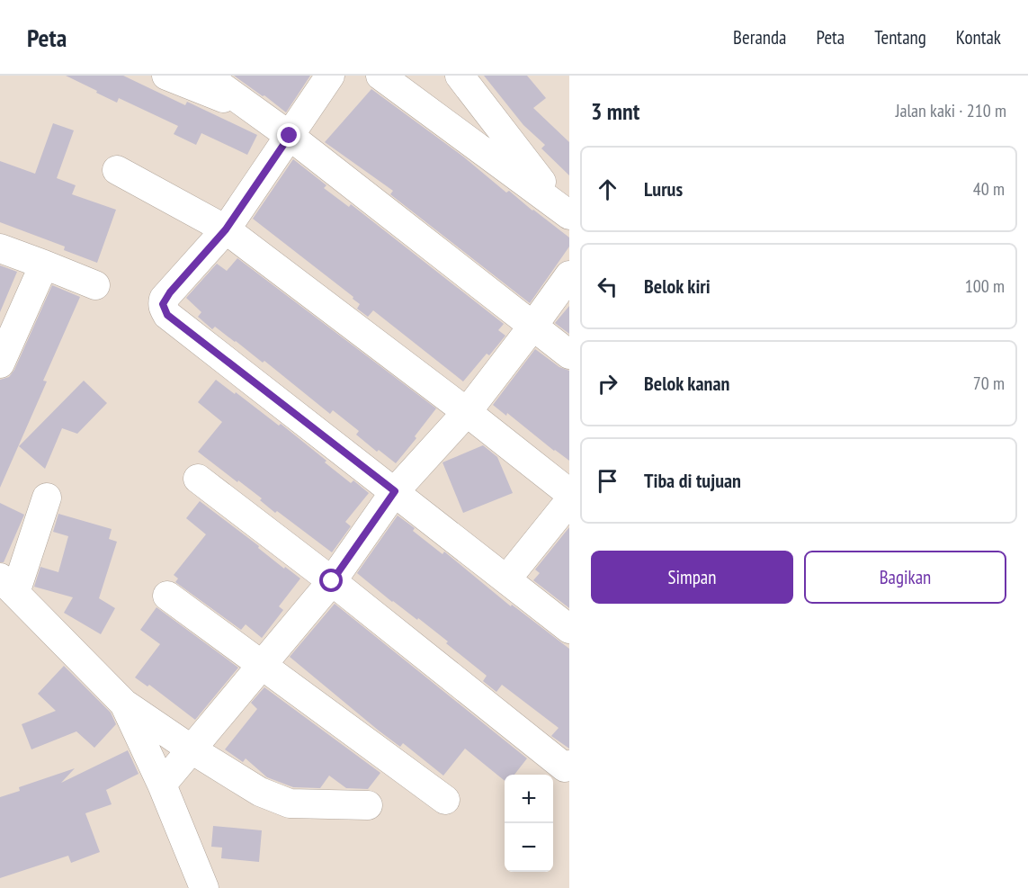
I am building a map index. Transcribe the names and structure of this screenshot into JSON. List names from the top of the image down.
{
  "page": {
    "header": "Peta",
    "nav": [
      "Beranda",
      "Peta",
      "Tentang",
      "Kontak"
    ],
    "heading": ["3 mnt", "Jalan kaki · 210 m"],
    "list": [
      ["Lurus", "40 m"],
      ["Belok kiri", "100 m"],
      ["Belok kanan", "70 m"],
      "Tiba di tujuan"
    ],
    "buttons": ["Simpan", "Bagikan"],
    "map_buttons": ["+", "−"]
  }
}
